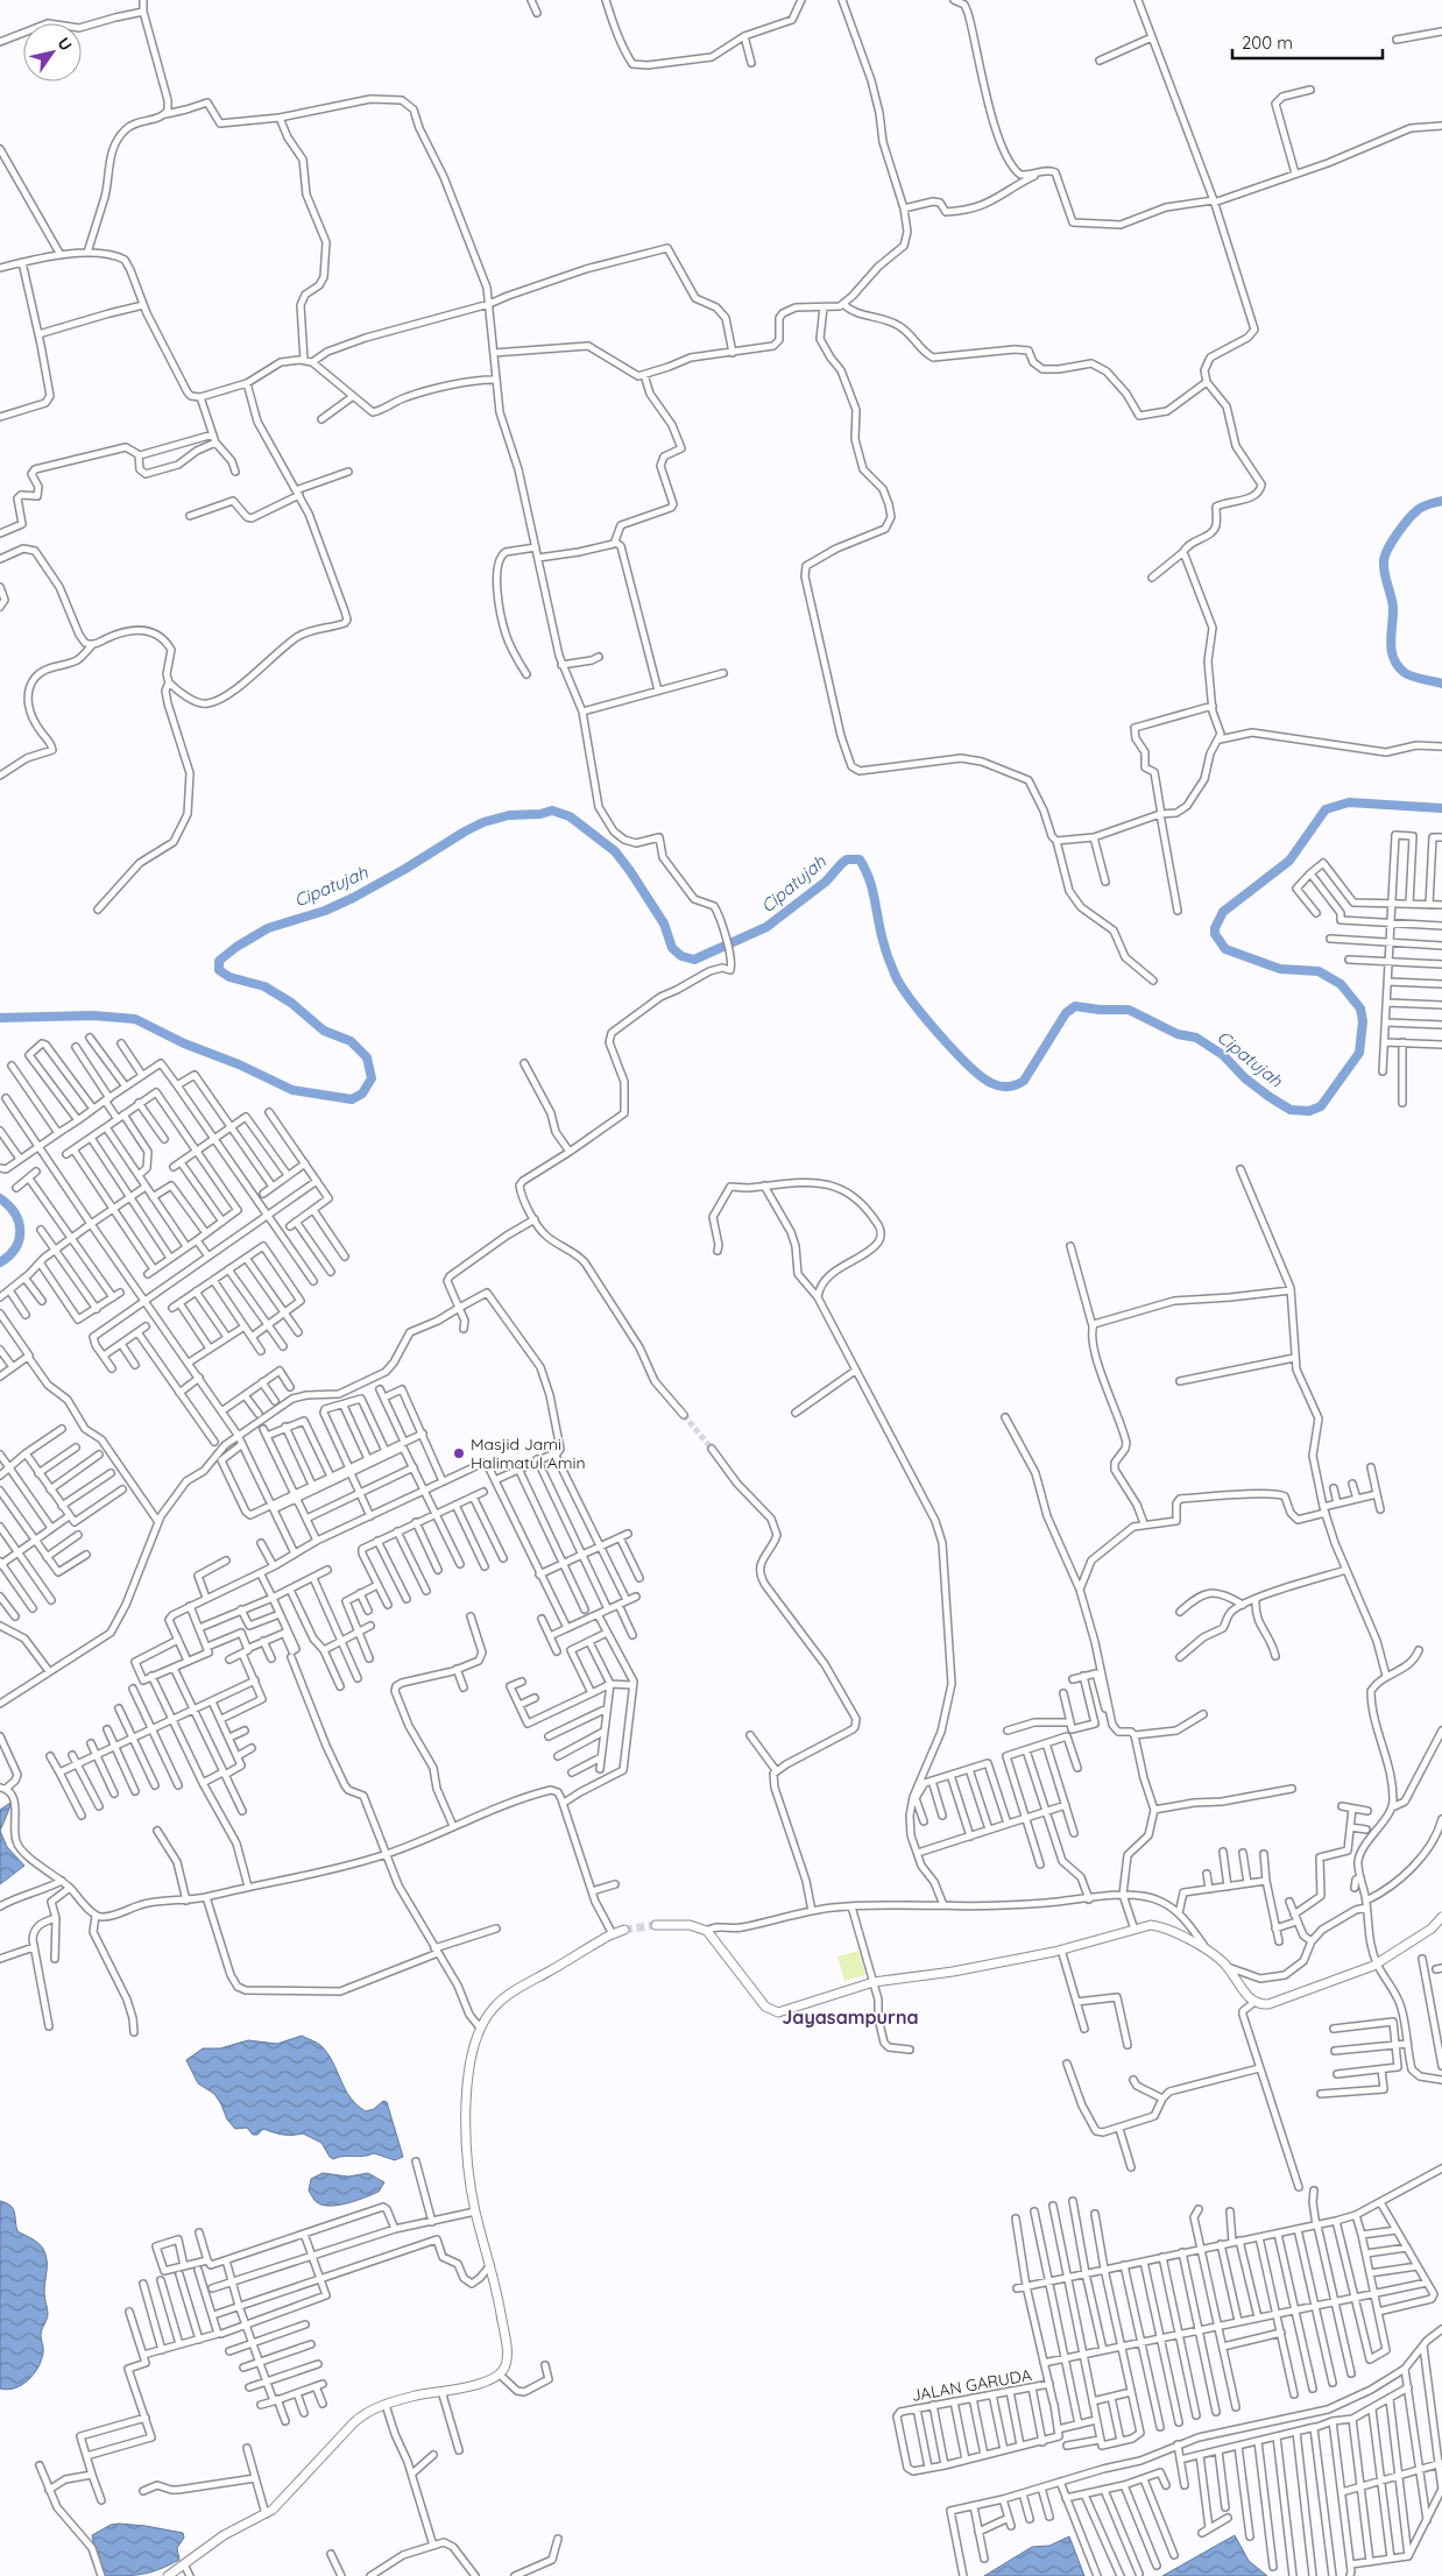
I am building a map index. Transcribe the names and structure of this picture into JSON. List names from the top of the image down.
{
  "streets": {
    "street": ["JALAN GARUDA"]
  },
  "districts": ["Jayasampurna"],
  "water": ["Cipatujah"],
  "places": ["Masjid Jami Halimatul Amin"],
  "scale_bar": "200 m",
  "north": "top right"
}
